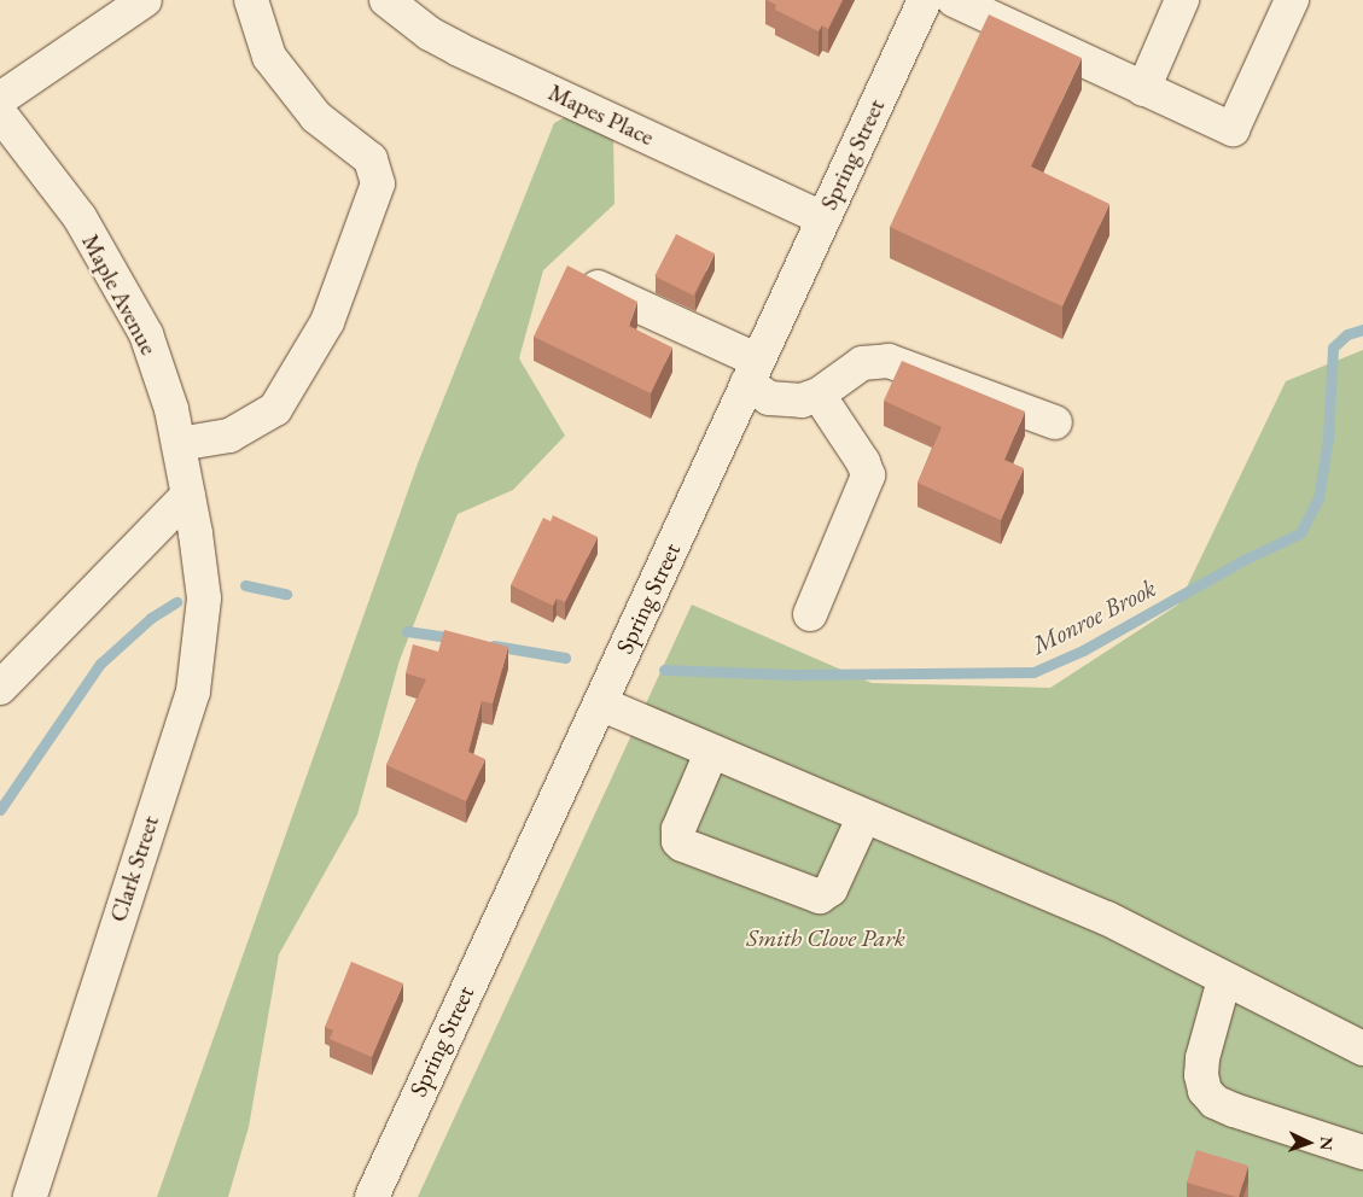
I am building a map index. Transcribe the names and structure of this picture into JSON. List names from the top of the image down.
{
  "streets": {
    "street": [
      "Mapes Place",
      "Spring Street",
      "Maple Avenue",
      "Clark Street"
    ]
  },
  "crossings": [
    ["Mapes Place", "Spring Street"],
    ["Maple Avenue", "Clark Street"]
  ],
  "water": ["Monroe Brook"],
  "parks": ["Smith Clove Park"],
  "north": "right"
}
